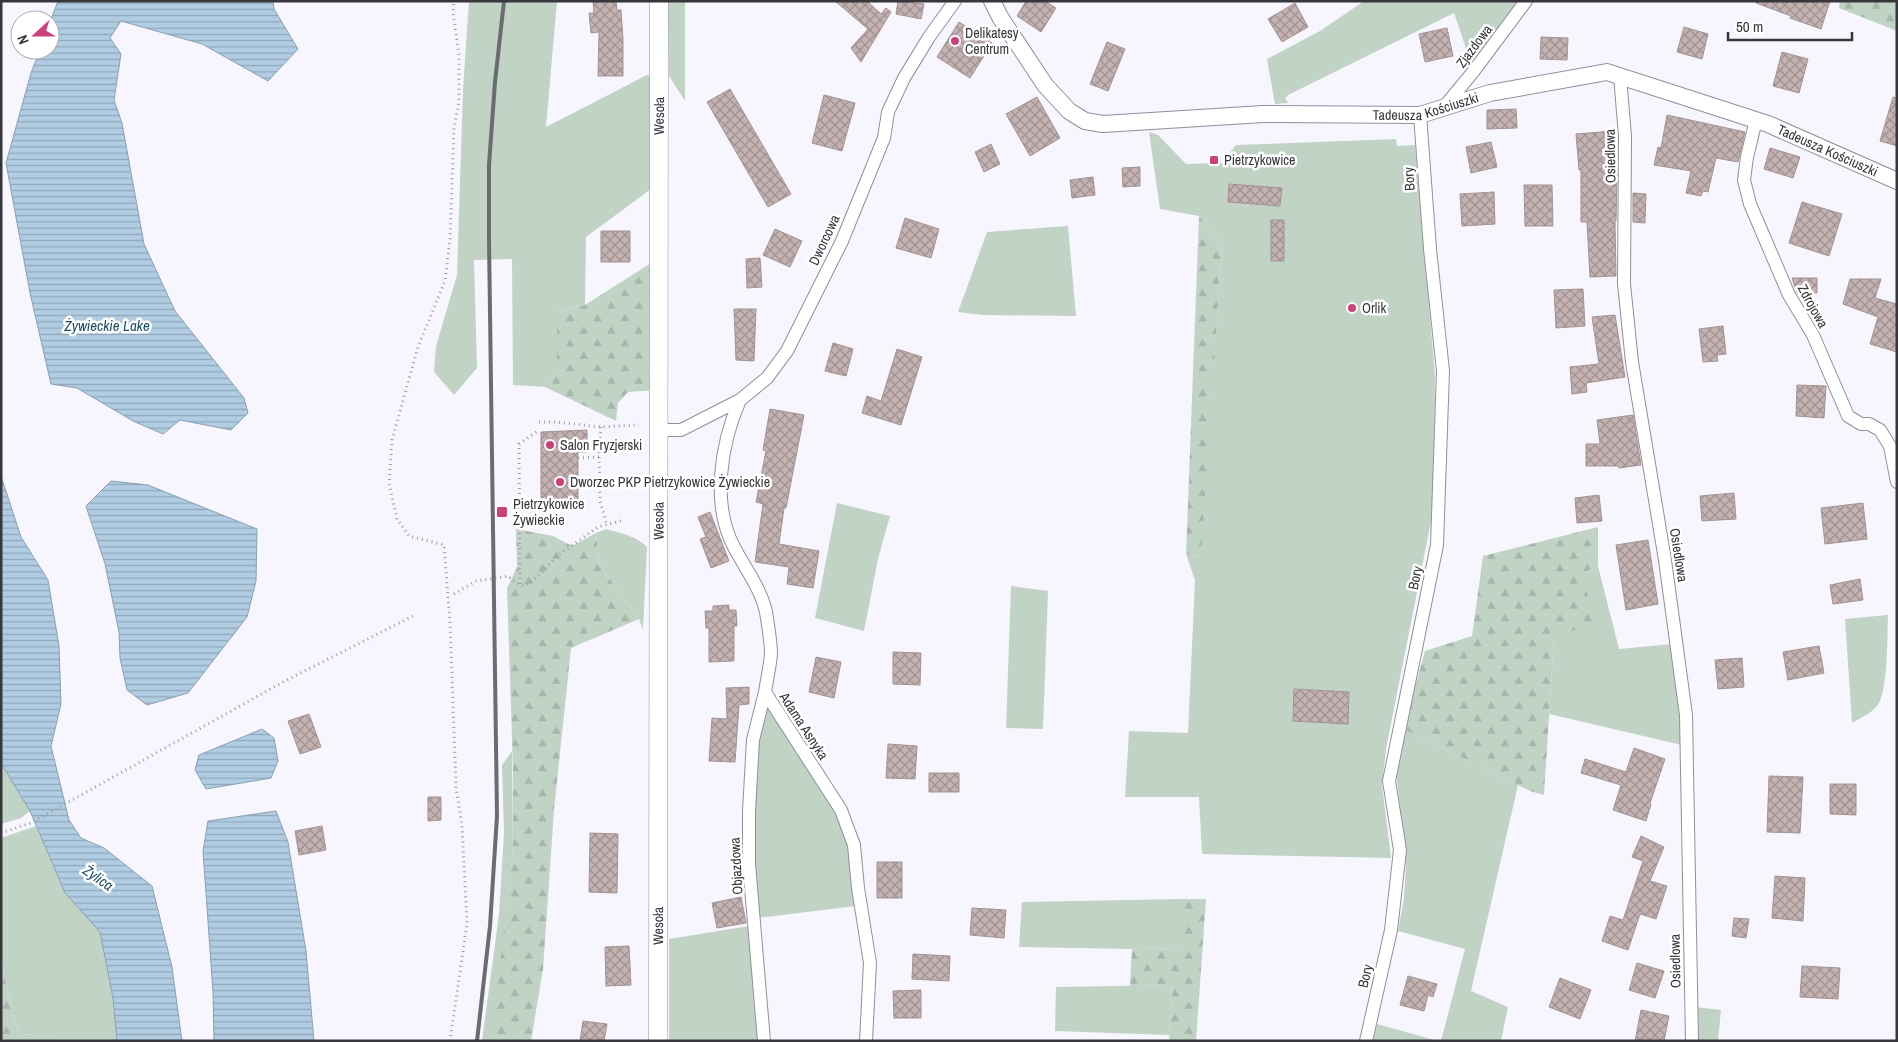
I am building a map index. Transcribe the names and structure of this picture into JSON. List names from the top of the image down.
{
  "streets": {
    "main road": ["Wesoła"],
    "street": [
      "Zjazdowa",
      "Tadeusza Kościuszki",
      "Osiedlowa",
      "Bory",
      "Dworcowa",
      "Zdrojowa",
      "Adama Asnyka",
      "Objazdowa"
    ]
  },
  "crossings": [
    ["Zjazdowa", "Tadeusza Kościuszki"],
    ["Tadeusza Kościuszki", "Osiedlowa"],
    ["Tadeusza Kościuszki", "Bory"],
    ["Tadeusza Kościuszki", "Zdrojowa"],
    ["Wesoła", "Dworcowa"],
    ["Dworcowa", "Adama Asnyka"],
    ["Adama Asnyka", "Objazdowa"]
  ],
  "water": ["Żywieckie Lake", "Żylica"],
  "places": {
    "other": [
      "Delikatesy Centrum",
      "Orlik",
      "Salon Fryzjerski",
      "Dworzec PKP Pietrzykowice Żywieckie"
    ],
    "transit": ["Pietrzykowice", "Pietrzykowice Żywieckie"]
  },
  "scale_bar": "50 m",
  "north": "left"
}
